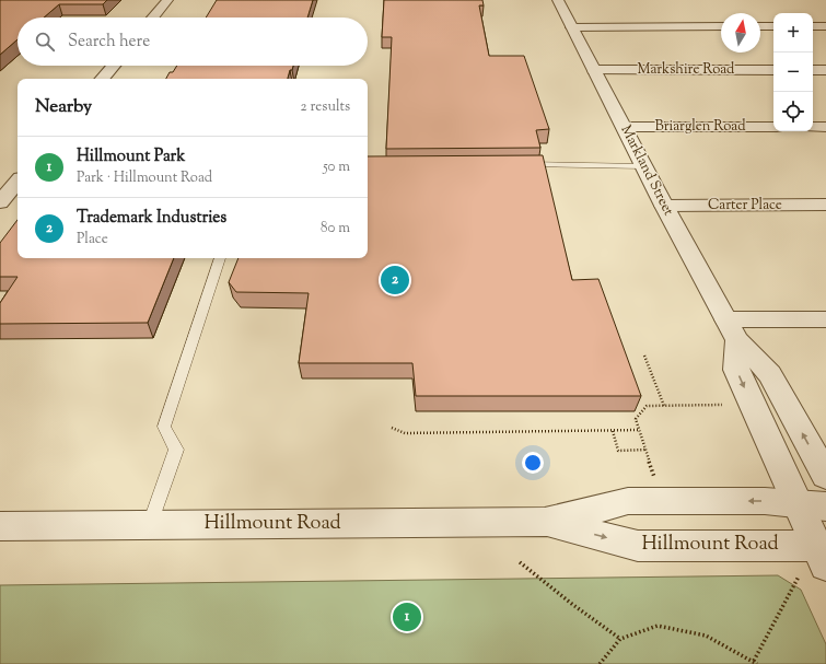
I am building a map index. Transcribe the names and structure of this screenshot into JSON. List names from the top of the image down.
{
  "streets": {
    "street": [
      "Markshire Road",
      "Briarglen Road",
      "Markland Street",
      "Carter Place",
      "Hillmount Road"
    ]
  },
  "crossings": [
    ["Markshire Road", "Markland Street"],
    ["Briarglen Road", "Markland Street"],
    ["Markland Street", "Carter Place"]
  ],
  "north": "top",
  "page": {
    "map_buttons": ["+", "−"],
    "search": "Search here",
    "heading": ["Nearby", "2 results"],
    "list": [
      {
        "mark": "1",
        "name": "Hillmount Park",
        "note": "Park · Hillmount Road",
        "value": "50 m"
      },
      {
        "mark": "2",
        "name": "Trademark Industries",
        "note": "Place",
        "value": "80 m"
      }
    ],
    "pins": ["2", "1"]
  }
}
